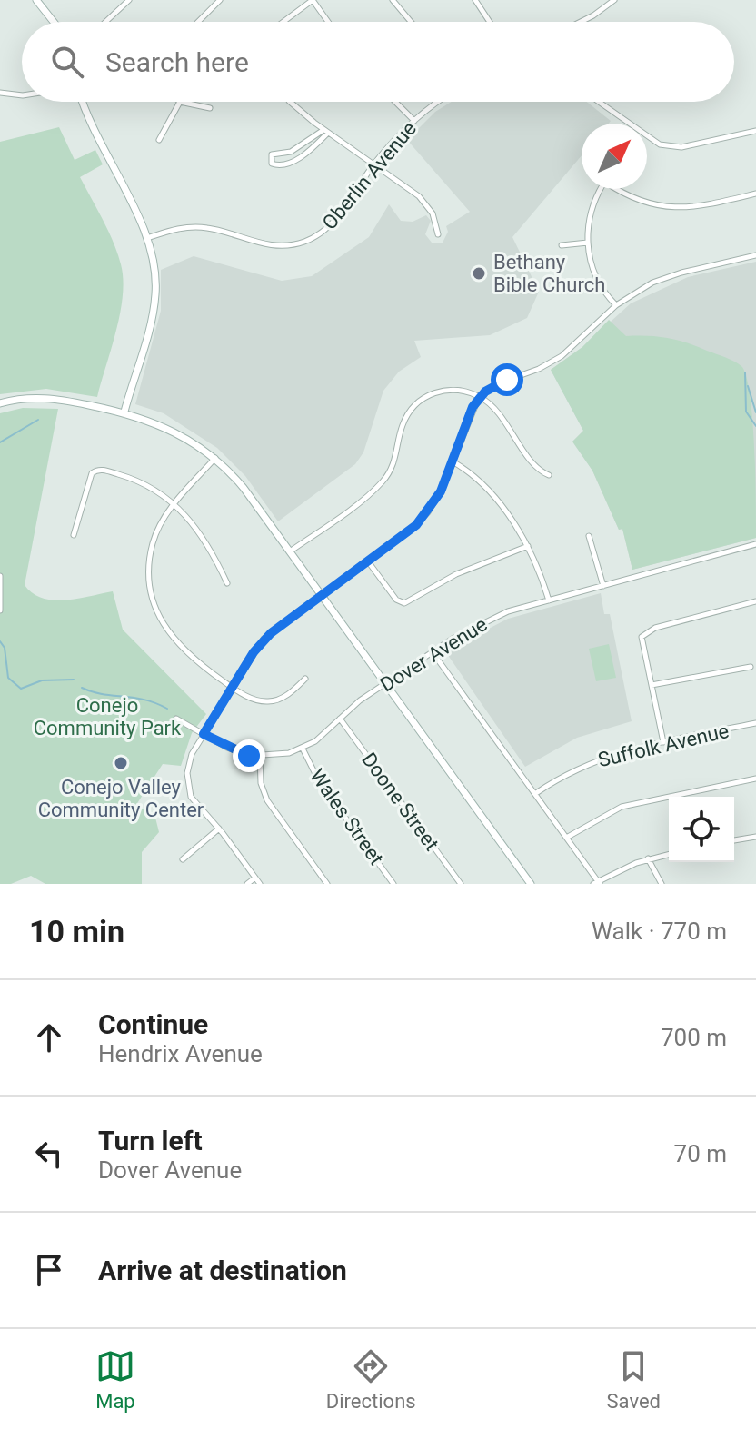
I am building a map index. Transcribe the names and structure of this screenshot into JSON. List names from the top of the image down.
{
  "streets": {
    "street": [
      "Oberlin Avenue",
      "Dover Avenue",
      "Suffolk Avenue",
      "Doone Street",
      "Wales Street"
    ]
  },
  "crossings": [
    ["Dover Avenue", "Doone Street"],
    ["Dover Avenue", "Wales Street"]
  ],
  "parks": ["Conejo Community Park"],
  "places": ["Bethany Bible Church", "Conejo Valley Community Center"],
  "north": "top right",
  "page": {
    "search": "Search here",
    "heading": ["10 min", "Walk · 770 m"],
    "list": [
      ["Continue", "Hendrix Avenue", "700 m"],
      ["Turn left", "Dover Avenue", "70 m"],
      "Arrive at destination"
    ],
    "nav": ["Map", "Directions", "Saved"]
  }
}
